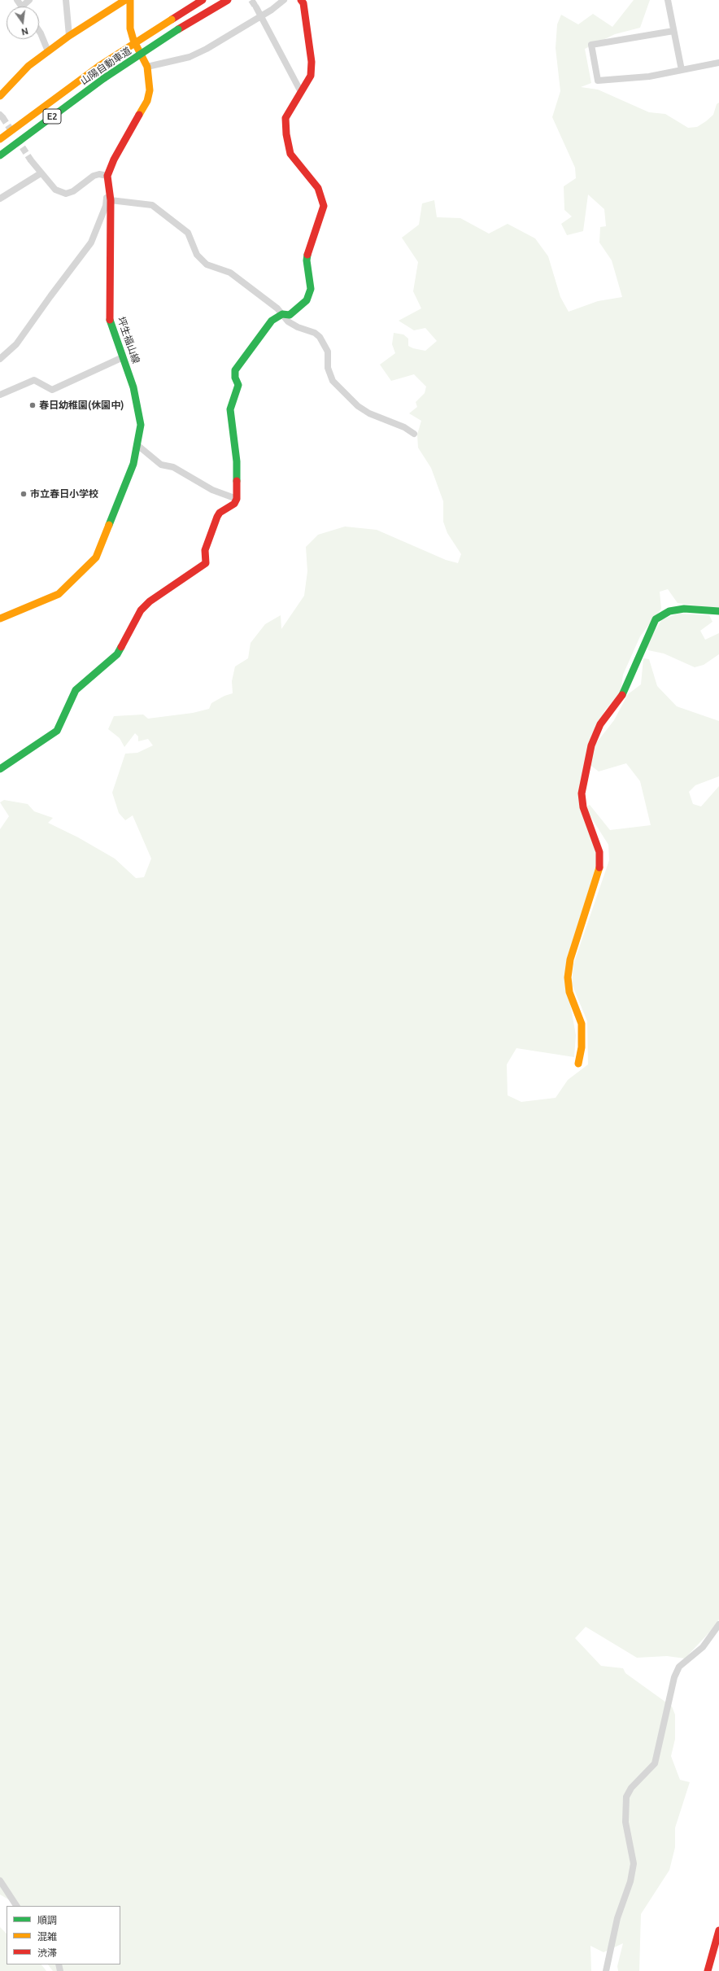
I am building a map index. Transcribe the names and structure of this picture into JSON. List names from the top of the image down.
{
  "streets": {
    "main road": ["山陽自動車道", "E2", "坪生福山線"]
  },
  "places": ["春日幼稚園(休園中)", "市立春日小学校"],
  "legend": ["順調", "混雑", "渋滞"],
  "north": "bottom"
}
